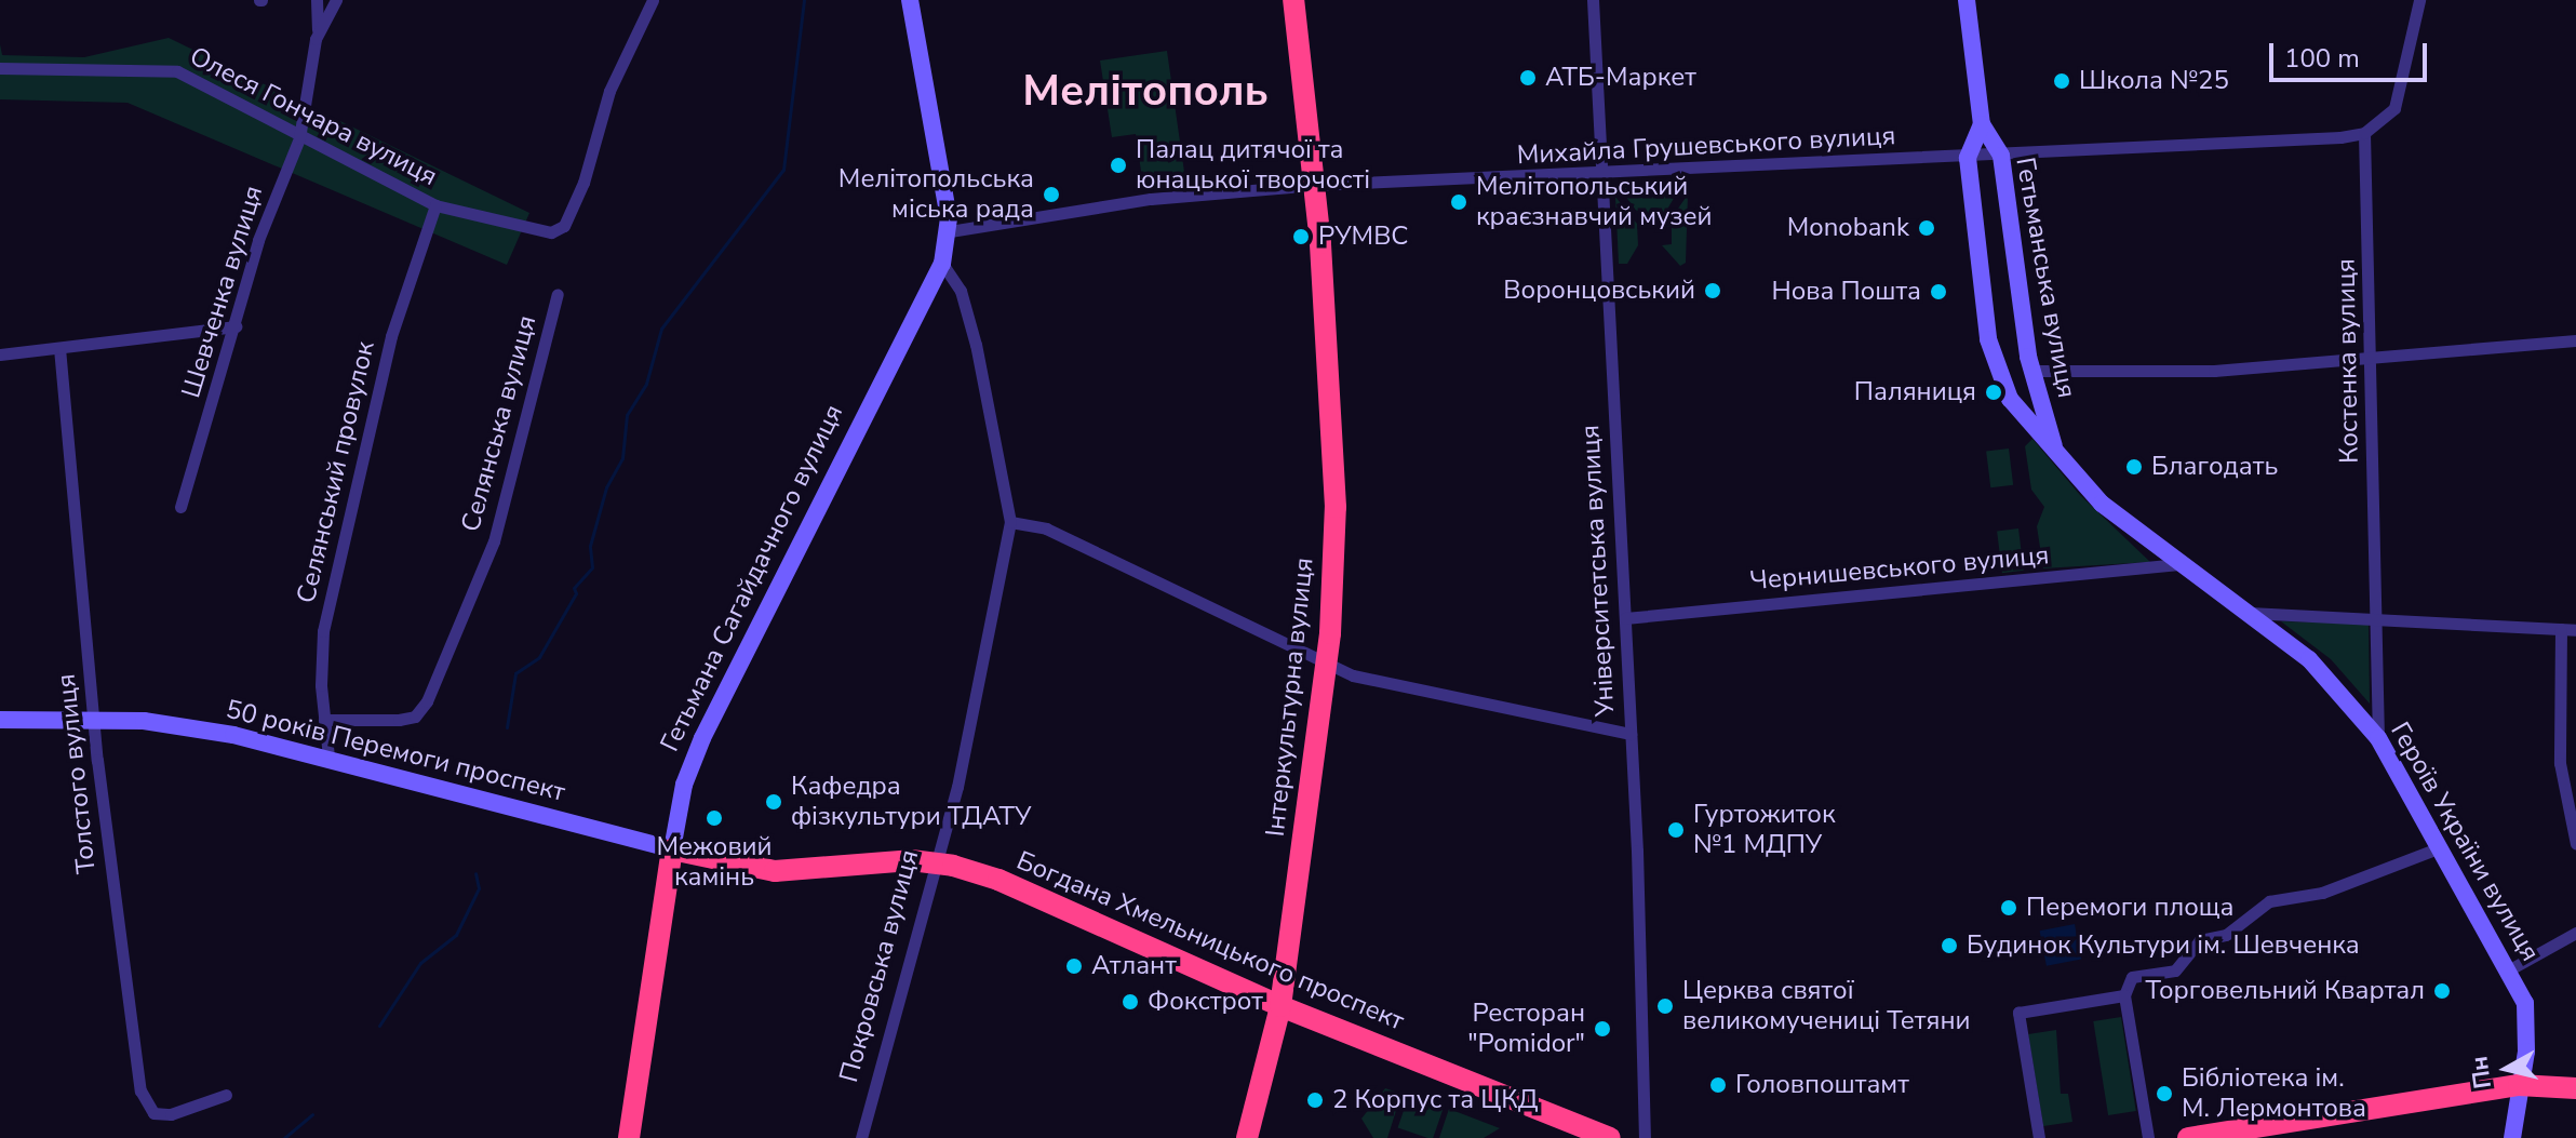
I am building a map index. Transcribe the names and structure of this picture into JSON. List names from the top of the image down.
{
  "streets": {
    "highway": ["Гетьмана Сагайдачного вулиця", "Інтеркультурна вулиця", "Богдана Хмельницького проспект"],
    "main road": ["Гетьманська вулиця", "50 років Перемоги проспект", "Героїв України вулиця"],
    "street": [
      "Олеся Гончара вулиця",
      "Михайла Грушевського вулиця",
      "Шевченка вулиця",
      "Костенка вулиця",
      "Селянська вулиця",
      "Селянський провулок",
      "Чернишевського вулиця",
      "Університетська вулиця",
      "Толстого вулиця",
      "Покровська вулиця"
    ]
  },
  "crossings": [
    ["Олеся Гончара вулиця", "Шевченка вулиця"],
    ["Олеся Гончара вулиця", "Селянський провулок"],
    ["Михайла Грушевського вулиця", "Гетьманська вулиця"],
    ["Михайла Грушевського вулиця", "Костенка вулиця"],
    ["Михайла Грушевського вулиця", "Університетська вулиця"],
    ["Михайла Грушевського вулиця", "Інтеркультурна вулиця"],
    ["Гетьманська вулиця", "Героїв України вулиця"],
    ["Костенка вулиця", "Героїв України вулиця"],
    ["Селянська вулиця", "Селянський провулок"],
    ["Селянський провулок", "50 років Перемоги проспект"],
    ["Чернишевського вулиця", "Університетська вулиця"],
    ["Чернишевського вулиця", "Героїв України вулиця"],
    ["Гетьмана Сагайдачного вулиця", "50 років Перемоги проспект"],
    ["Гетьмана Сагайдачного вулиця", "Богдана Хмельницького проспект"],
    ["Гетьмана Сагайдачного вулиця", "Покровська вулиця"],
    ["Інтеркультурна вулиця", "Богдана Хмельницького проспект"],
    ["50 років Перемоги проспект", "Толстого вулиця"],
    ["50 років Перемоги проспект", "Богдана Хмельницького проспект"],
    ["Богдана Хмельницького проспект", "Покровська вулиця"]
  ],
  "districts": ["Мелітополь"],
  "places": [
    "АТБ-Маркет",
    "Школа №25",
    "Палац дитячої та юнацької творчості",
    "Мелітопольська міська рада",
    "Мелітопольський краєзнавчий музей",
    "Monobank",
    "РУМВC",
    "Воронцовський",
    "Нова Пошта",
    "Паляниця",
    "Благодать",
    "Кафедра фізкультури ТДАТУ",
    "Межовий камінь",
    "Гуртожиток №1 МДПУ",
    "Перемоги площа",
    "Будинок Культури ім. Шевченка",
    "Атлант",
    "Торговельний Квартал",
    "Фокстрот",
    "Церква святої великомучениці Тетяни",
    "Ресторан \"Pomidor\"",
    "Головпоштамт",
    "Бібліотека ім. М. Лермонтова",
    "2 Корпус та ЦКД"
  ],
  "scale_bar": "100 m",
  "north": "left"
}
